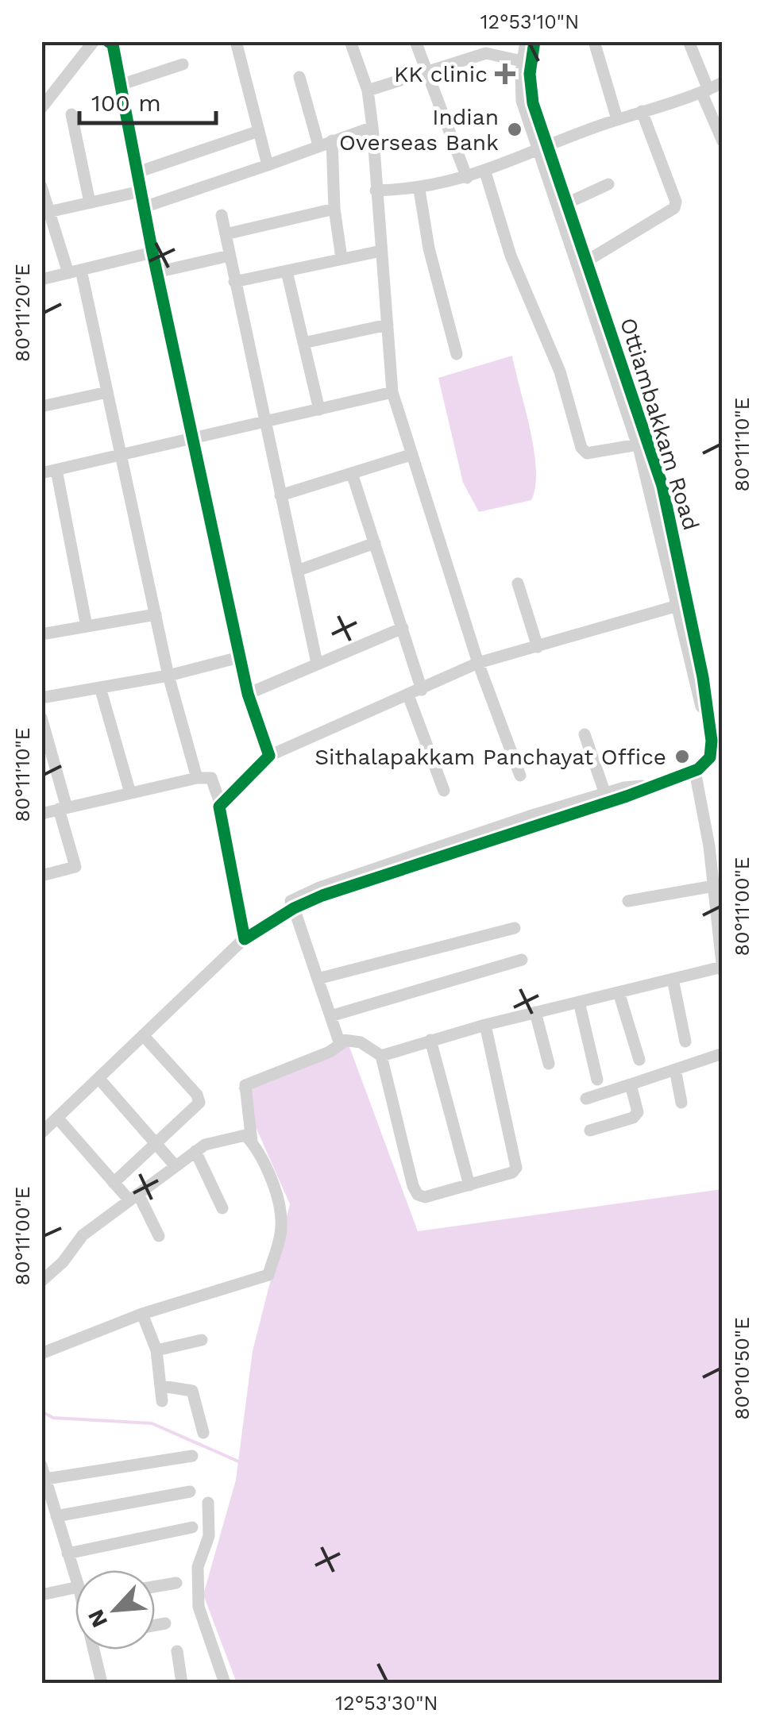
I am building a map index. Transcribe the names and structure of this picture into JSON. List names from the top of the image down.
{
  "streets": {
    "street": ["Ottiambakkam Road"]
  },
  "places": {
    "health": ["KK clinic"],
    "other": ["Indian Overseas Bank", "Sithalapakkam Panchayat Office"]
  },
  "scale_bar": "100 m",
  "north": "bottom left",
  "coordinates": [
    "12°53'10\"N",
    "80°11'20\"E",
    "80°11'10\"E",
    "80°11'00\"E",
    "80°10'50\"E",
    "12°53'30\"N"
  ]
}
